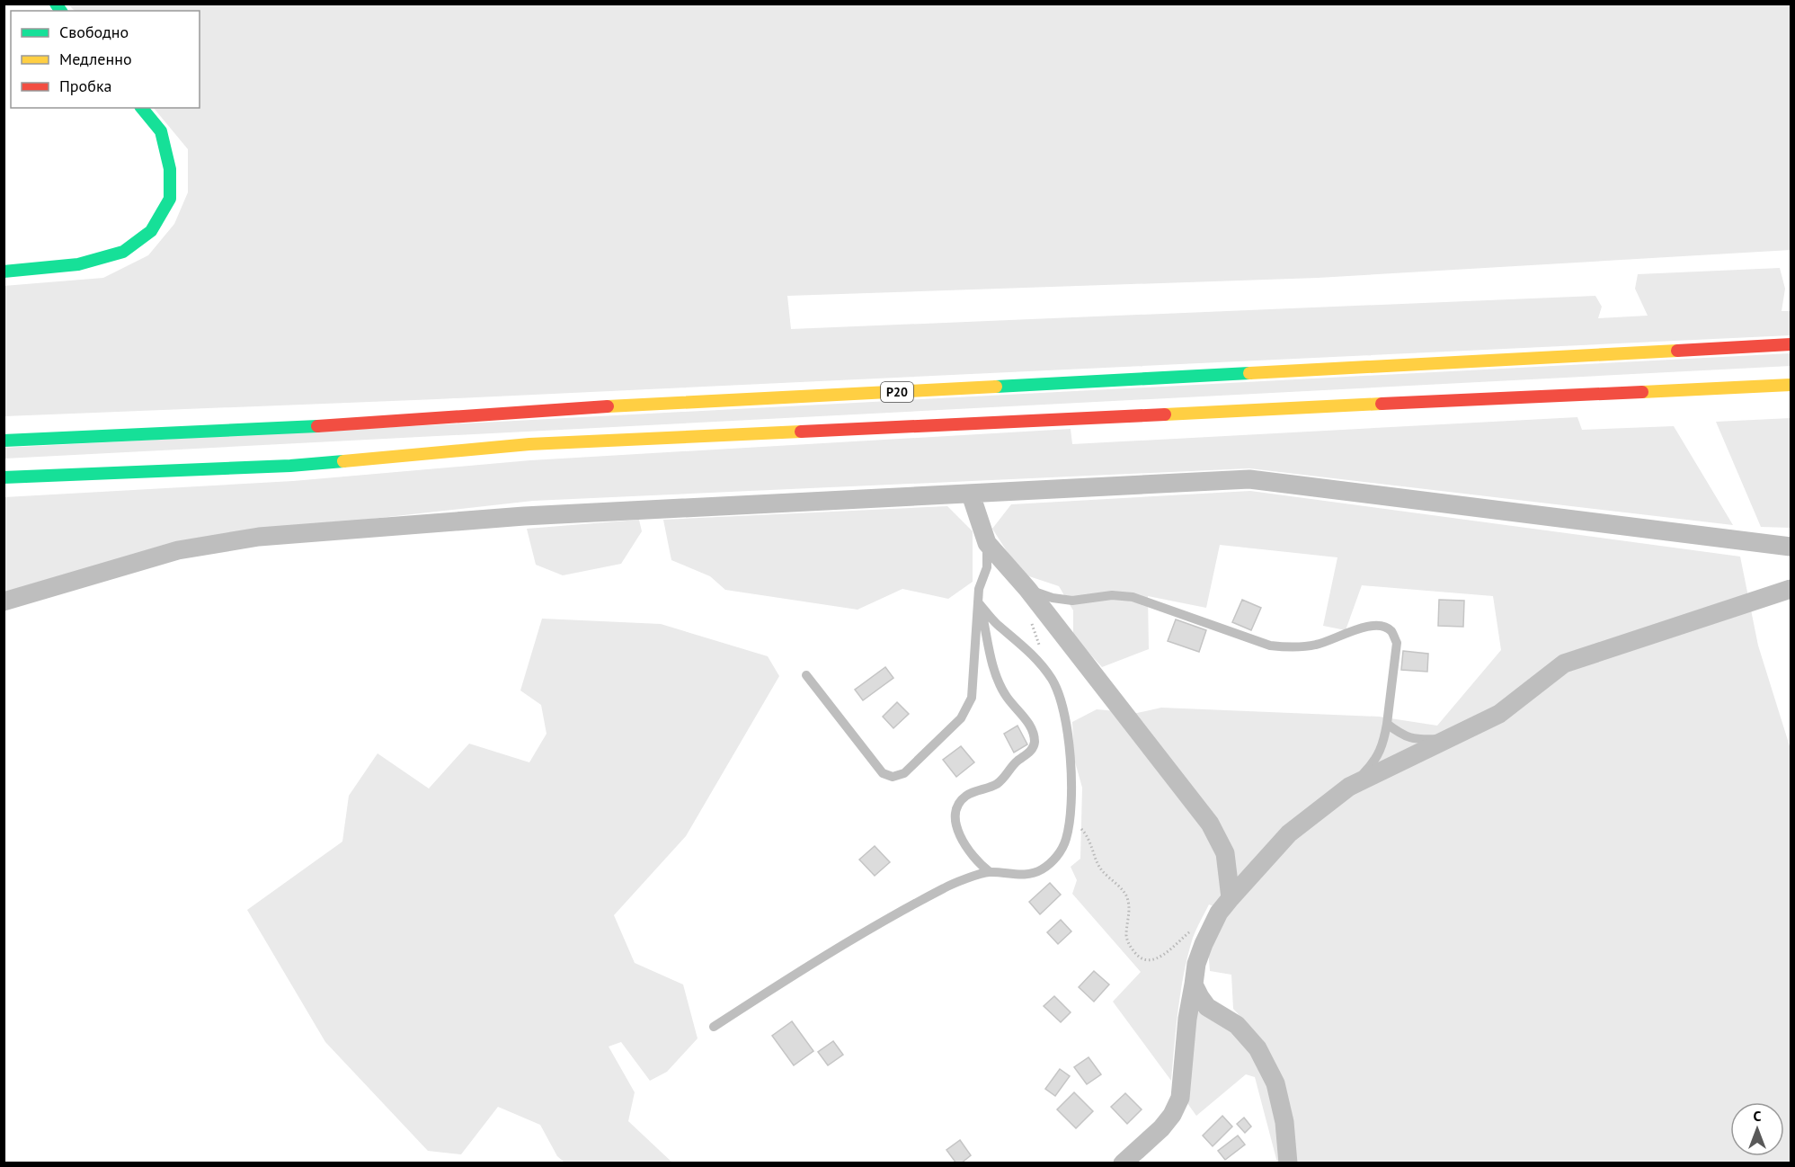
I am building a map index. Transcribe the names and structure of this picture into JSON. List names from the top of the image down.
{
  "streets": {
    "main road": ["Р20"]
  },
  "legend": ["Свободно", "Медленно", "Пробка"],
  "north": "top"
}
